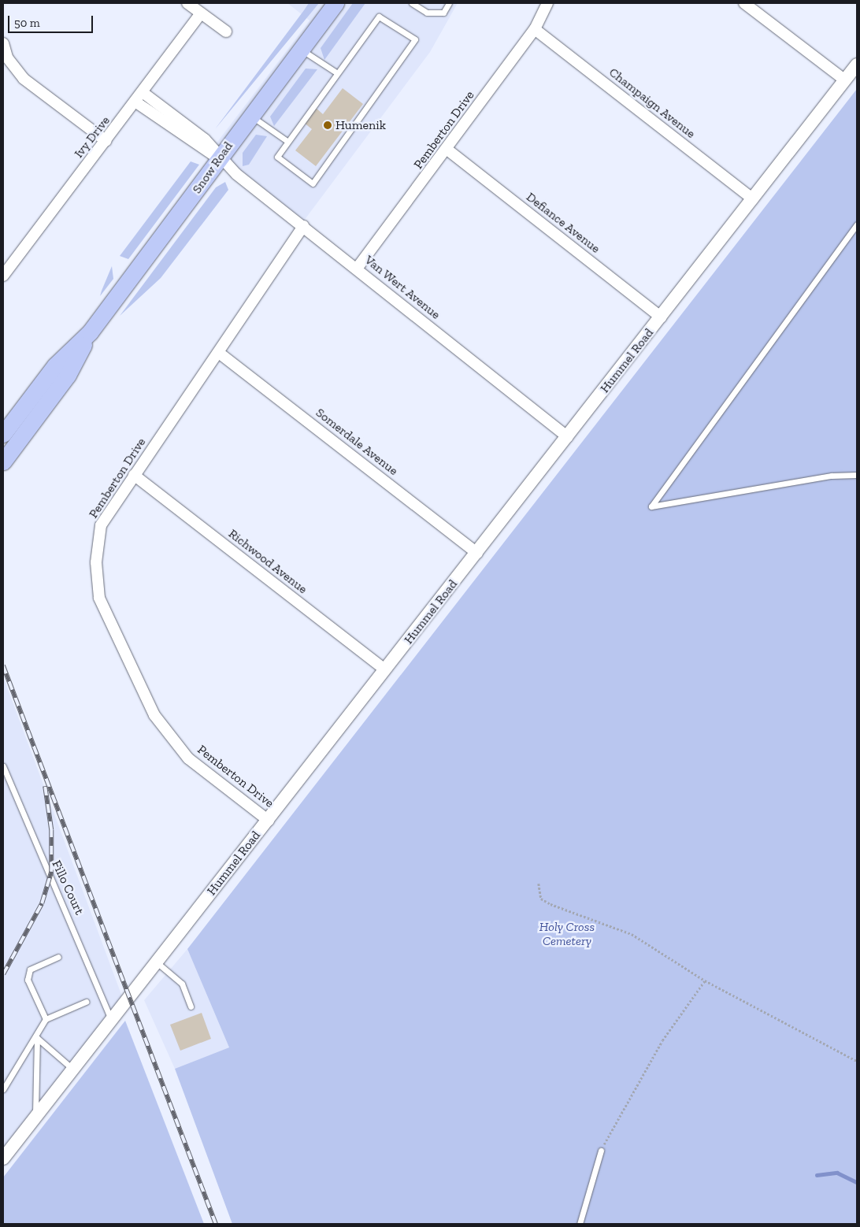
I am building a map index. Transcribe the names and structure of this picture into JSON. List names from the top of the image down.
{
  "streets": {
    "main road": ["Snow Road"],
    "street": [
      "Champaign Avenue",
      "Pemberton Drive",
      "Ivy Drive",
      "Defiance Avenue",
      "Van Wert Avenue",
      "Hummel Road",
      "Somerdale Avenue",
      "Richwood Avenue"
    ],
    "lane": ["Fillo Court"]
  },
  "crossings": [
    ["Champaign Avenue", "Pemberton Drive"],
    ["Champaign Avenue", "Hummel Road"],
    ["Pemberton Drive", "Defiance Avenue"],
    ["Pemberton Drive", "Van Wert Avenue"],
    ["Pemberton Drive", "Hummel Road"],
    ["Pemberton Drive", "Somerdale Avenue"],
    ["Pemberton Drive", "Richwood Avenue"],
    ["Ivy Drive", "Van Wert Avenue"],
    ["Snow Road", "Van Wert Avenue"],
    ["Defiance Avenue", "Hummel Road"],
    ["Van Wert Avenue", "Hummel Road"],
    ["Hummel Road", "Somerdale Avenue"],
    ["Hummel Road", "Richwood Avenue"],
    ["Hummel Road", "Fillo Court"]
  ],
  "parks": ["Holy Cross Cemetery"],
  "places": ["Humenik"],
  "scale_bar": "50 m"
}
